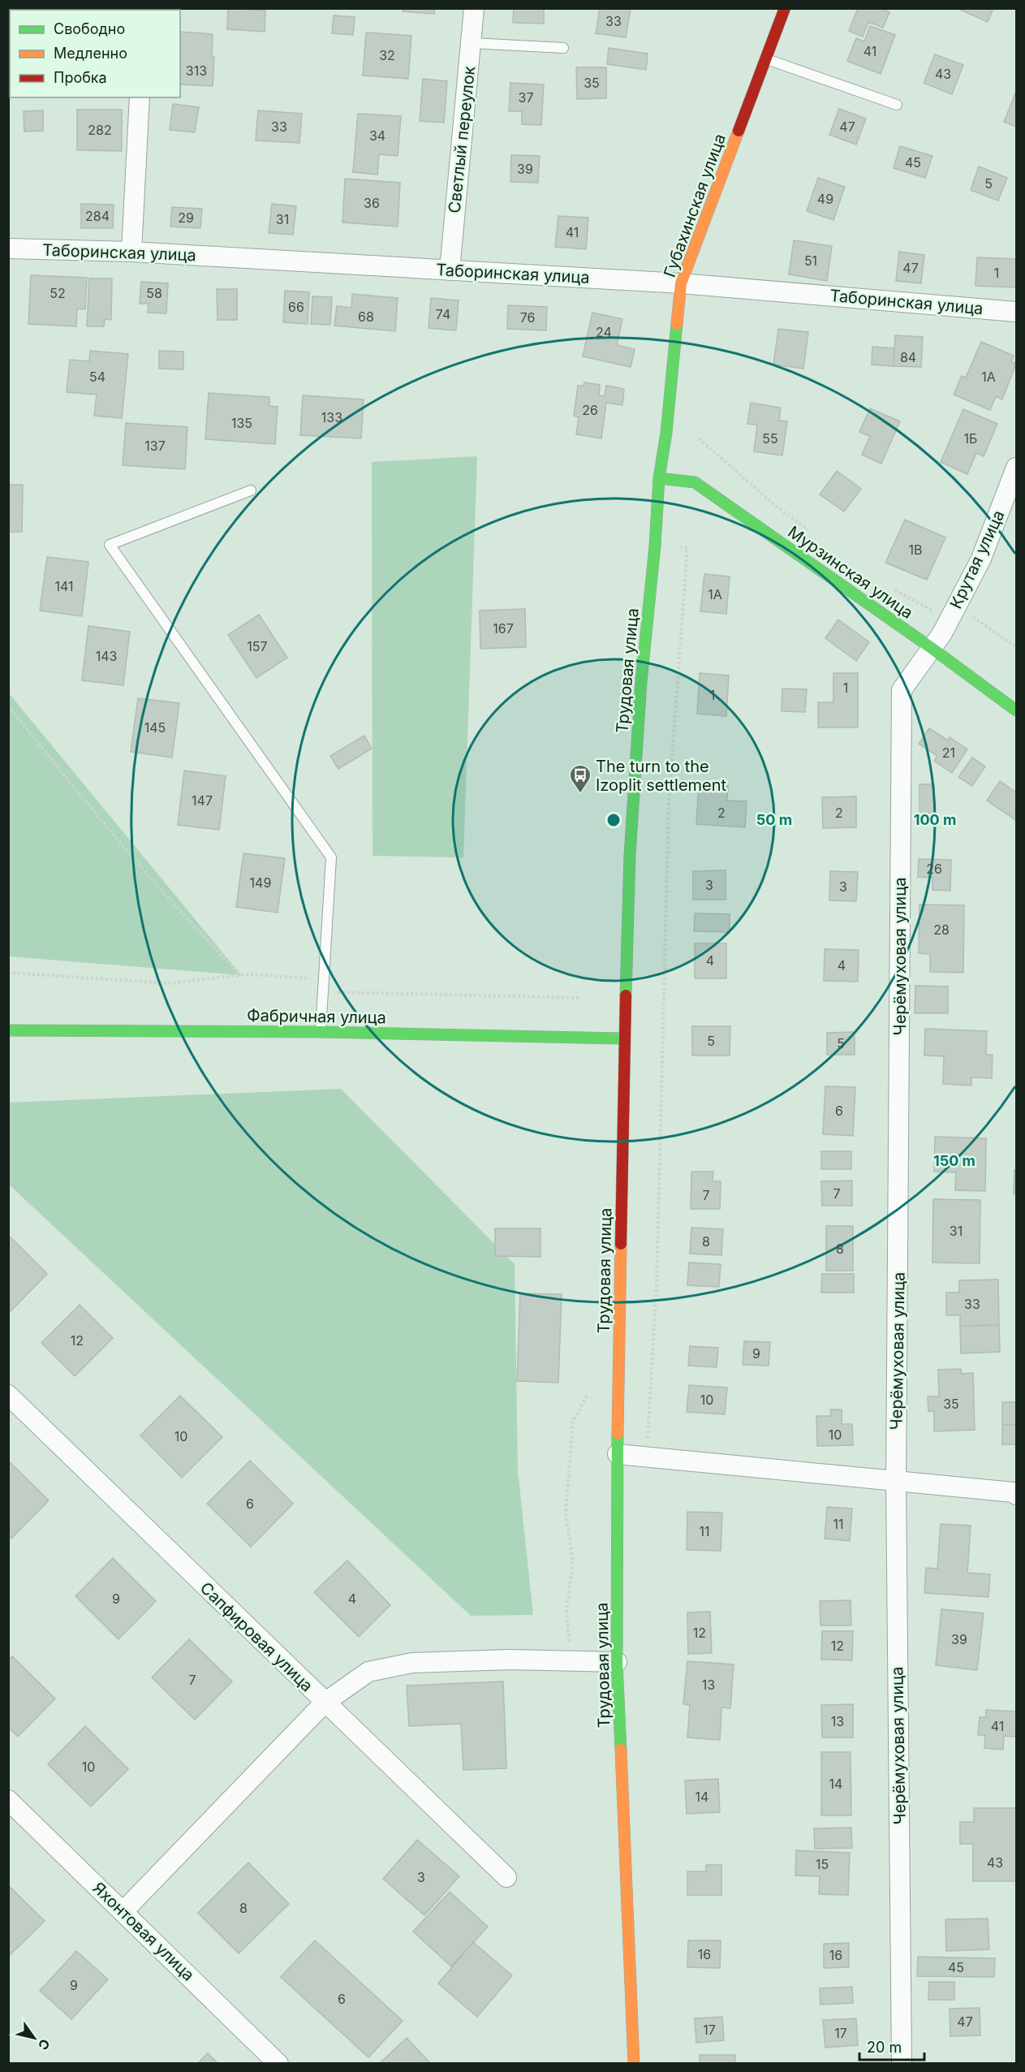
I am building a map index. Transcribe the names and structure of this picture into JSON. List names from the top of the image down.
{
  "streets": {
    "main road": [
      "Губахинская улица",
      "Мурзинская улица",
      "Трудовая улица",
      "Фабричная улица"
    ],
    "street": [
      "Светлый переулок",
      "Таборинская улица",
      "Крутая улица",
      "Черёмуховая улица",
      "Сапфировая улица",
      "Яхонтовая улица"
    ]
  },
  "crossings": [
    ["Светлый переулок", "Таборинская улица"],
    ["Губахинская улица", "Таборинская улица"],
    ["Губахинская улица", "Мурзинская улица"],
    ["Губахинская улица", "Трудовая улица"],
    ["Крутая улица", "Мурзинская улица"],
    ["Крутая улица", "Черёмуховая улица"],
    ["Мурзинская улица", "Трудовая улица"],
    ["Мурзинская улица", "Черёмуховая улица"],
    ["Трудовая улица", "Фабричная улица"]
  ],
  "places": {
    "bus stop": ["The turn to the Izoplit settlement"]
  },
  "house_numbers": [
    "33",
    "41",
    "32",
    "313",
    "43",
    "35",
    "37",
    "33",
    "47",
    "282",
    "34",
    "45",
    "39",
    "5",
    "49",
    "36",
    "284",
    "29",
    "31",
    "41",
    "51",
    "47",
    "1",
    "52",
    "58",
    "66",
    "74",
    "68",
    "76",
    "24",
    "84",
    "54",
    "1А",
    "26",
    "133",
    "135",
    "55",
    "1Б",
    "137",
    "1В",
    "141",
    "1А",
    "167",
    "157",
    "143",
    "1",
    "1",
    "145",
    "21",
    "147",
    "2",
    "2",
    "26",
    "149",
    "3",
    "3",
    "28",
    "4",
    "4",
    "5",
    "5",
    "6",
    "7",
    "7",
    "31",
    "8",
    "8",
    "33",
    "12",
    "9",
    "10",
    "35",
    "10",
    "10",
    "6",
    "11",
    "11",
    "9",
    "4",
    "12",
    "39",
    "12",
    "7",
    "13",
    "13",
    "41",
    "10",
    "14",
    "14",
    "43",
    "15",
    "3",
    "8",
    "16",
    "16",
    "45",
    "9",
    "6",
    "47",
    "17",
    "17"
  ],
  "legend": ["Свободно", "Медленно", "Пробка"],
  "scale_bar": "20 m",
  "north": "bottom right",
  "rings": ["50 m", "100 m", "150 m"]
}
